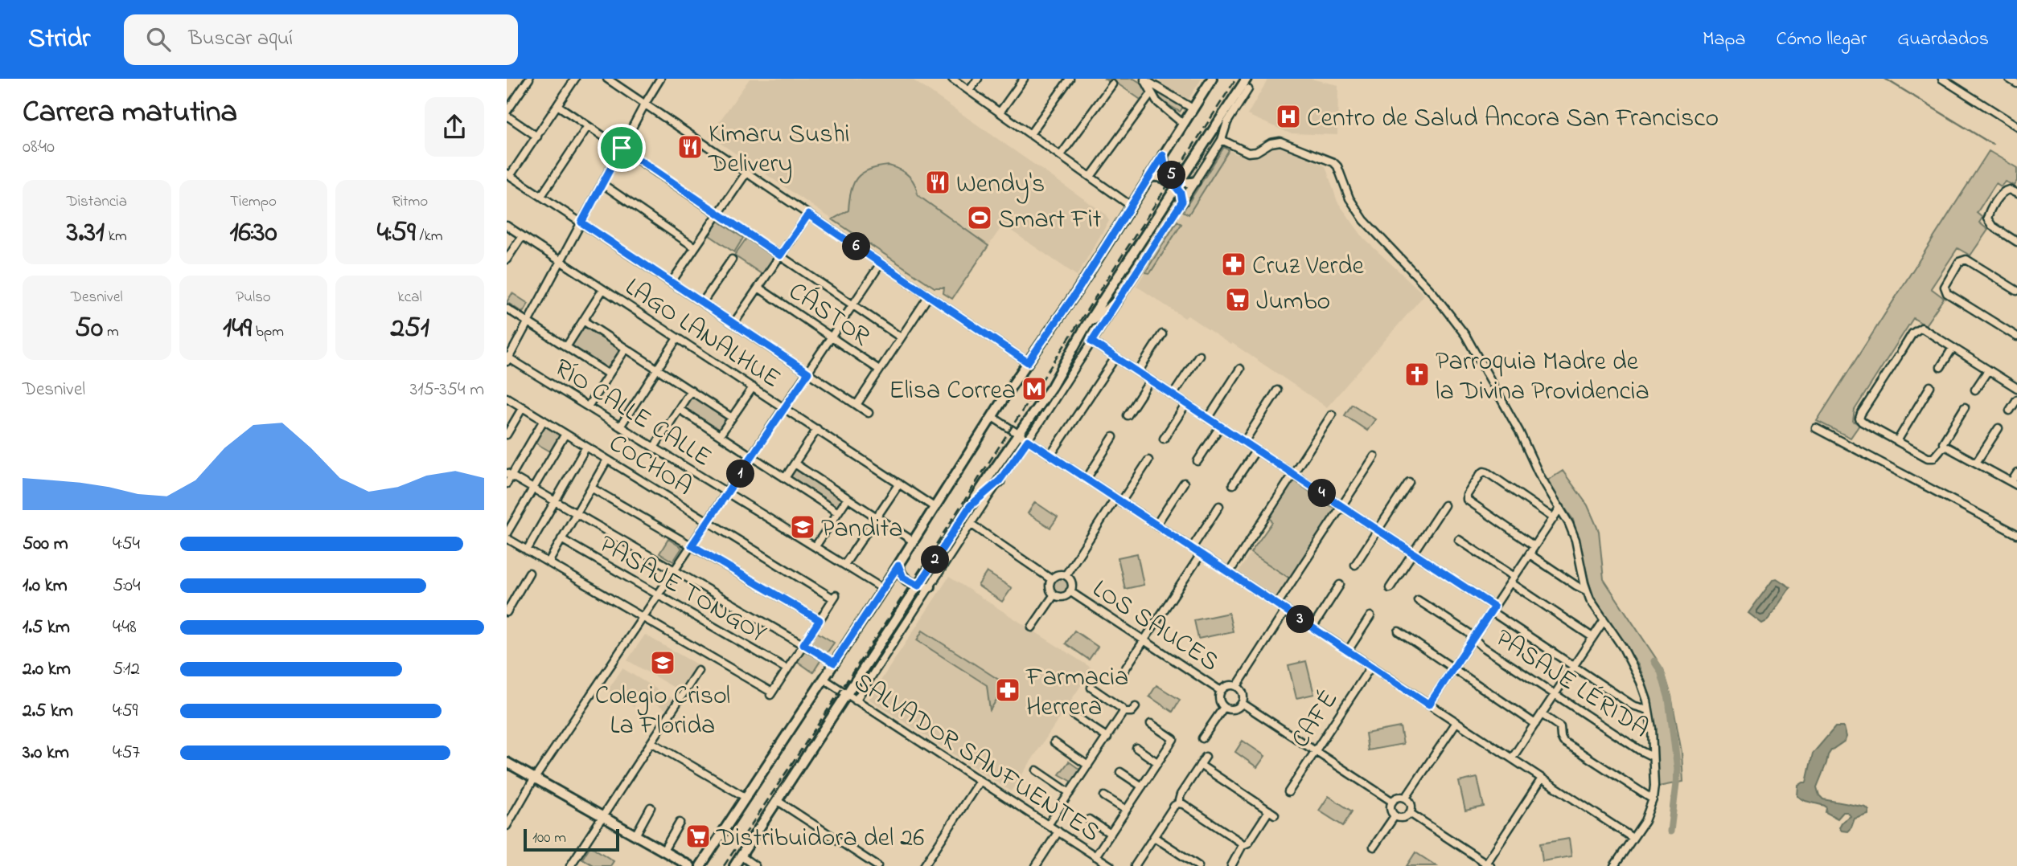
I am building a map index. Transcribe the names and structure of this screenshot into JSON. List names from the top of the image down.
{
  "streets": {
    "street": [
      "CÁSTOR",
      "LAGO LANALHUE",
      "RÍO CALLE CALLE",
      "COCHOA",
      "PASAJE TONGOY",
      "LOS SAUCES",
      "PASAJE LÉRIDA",
      "CAFÉ",
      "SALVADOR SANFUENTES"
    ]
  },
  "places": {
    "hospital": ["Centro de Salud Ancora San Francisco"],
    "restaurant": ["Kimaru Sushi Delivery", "Wendy's"],
    "sports": ["Smart Fit"],
    "pharmacy": ["Cruz Verde", "Farmacia Herrera"],
    "supermarket": ["Jumbo", "Distribuidora del 26"],
    "church": ["Parroquia Madre de la Divina Providencia"],
    "metro station": ["Elisa Correa"],
    "school or university": ["Pandita", "Colegio Crisol La Florida"]
  },
  "scale_bar": "100 m",
  "page": {
    "header": "Stridr",
    "search": "Buscar aquí",
    "nav": ["Mapa", "Cómo llegar", "Guardados"],
    "heading": ["Carrera matutina", "08:40"],
    "pins": [
      "5",
      "6",
      "1",
      "4",
      "2",
      "3"
    ],
    "stats": [
      ["Distancia", "3.31 km"],
      ["Tiempo", "16:30"],
      ["Ritmo", "4:59 /km"],
      ["Desnivel", "50 m"],
      ["Pulso", "149 bpm"],
      ["kcal", "251"]
    ],
    "chart": ["Desnivel", "315–354 m"],
    "list": [
      {
        "name": "500 m",
        "note": "4:54"
      },
      {
        "name": "1.0 km",
        "note": "5:04"
      },
      {
        "name": "1.5 km",
        "note": "4:48"
      },
      {
        "name": "2.0 km",
        "note": "5:12"
      },
      {
        "name": "2.5 km",
        "note": "4:59"
      },
      {
        "name": "3.0 km",
        "note": "4:57"
      }
    ],
    "scale": "100 m"
  }
}
